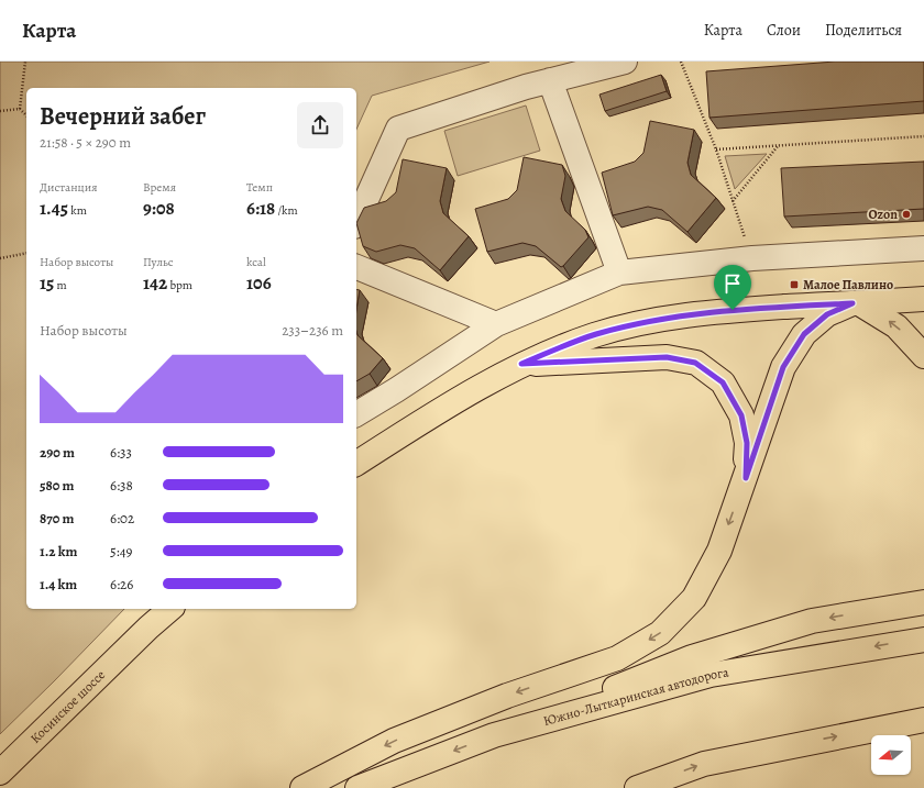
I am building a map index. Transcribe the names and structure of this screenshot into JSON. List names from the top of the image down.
{
  "streets": {
    "main road": ["Южно-Лыткаринская автодорога", "Косинское шоссе"]
  },
  "places": {
    "other": ["Ozon"],
    "transit": ["Малое Павлино"]
  },
  "north": "left",
  "page": {
    "header": "Карта",
    "nav": ["Карта", "Слои", "Поделиться"],
    "heading": ["Вечерний забег", "21:58 · 5 × 290 m"],
    "stats": [
      ["Дистанция", "1.45 km"],
      ["Время", "9:08"],
      ["Темп", "6:18 /km"],
      ["Набор высоты", "15 m"],
      ["Пульс", "142 bpm"],
      ["kcal", "106"]
    ],
    "chart": ["Набор высоты", "233–236 m"],
    "list": [
      {
        "name": "290 m",
        "note": "6:33"
      },
      {
        "name": "580 m",
        "note": "6:38"
      },
      {
        "name": "870 m",
        "note": "6:02"
      },
      {
        "name": "1.2 km",
        "note": "5:49"
      },
      {
        "name": "1.4 km",
        "note": "6:26"
      }
    ]
  }
}
